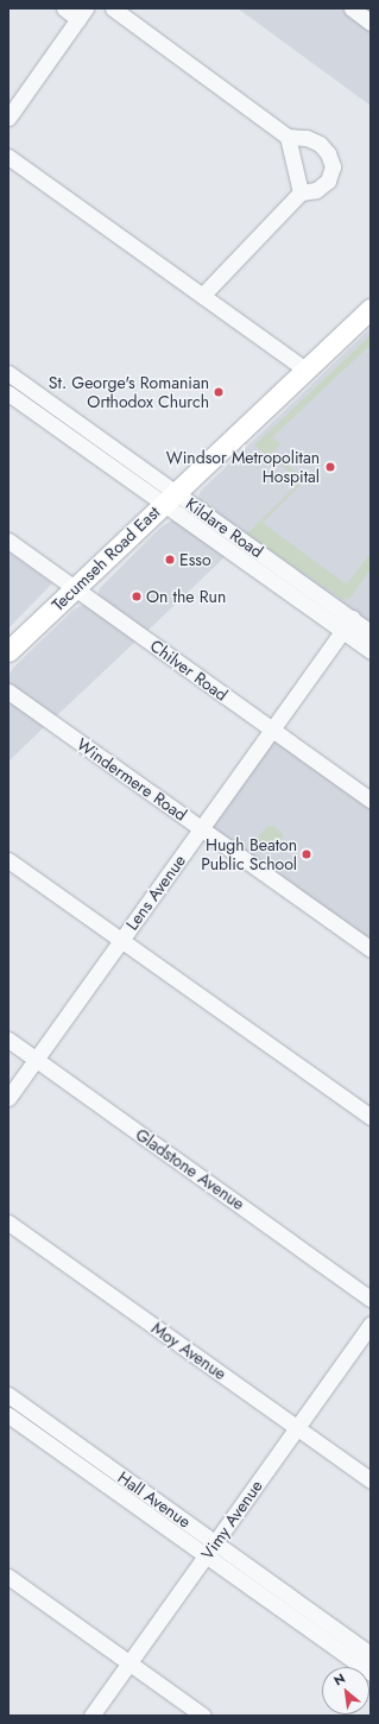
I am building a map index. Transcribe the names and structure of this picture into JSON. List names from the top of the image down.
{
  "streets": {
    "main road": ["Tecumseh Road East"],
    "street": [
      "Kildare Road",
      "Chilver Road",
      "Windermere Road",
      "Lens Avenue",
      "Gladstone Avenue",
      "Moy Avenue",
      "Hall Avenue",
      "Vimy Avenue"
    ]
  },
  "crossings": [
    ["Kildare Road", "Tecumseh Road East"],
    ["Kildare Road", "Lens Avenue"],
    ["Tecumseh Road East", "Chilver Road"],
    ["Chilver Road", "Lens Avenue"],
    ["Windermere Road", "Lens Avenue"],
    ["Lens Avenue", "Gladstone Avenue"],
    ["Moy Avenue", "Vimy Avenue"],
    ["Hall Avenue", "Vimy Avenue"]
  ],
  "places": [
    "St. George's Romanian Orthodox Church",
    "Windsor Metropolitan Hospital",
    "Esso",
    "On the Run",
    "Hugh Beaton Public School"
  ],
  "north": "top left"
}
